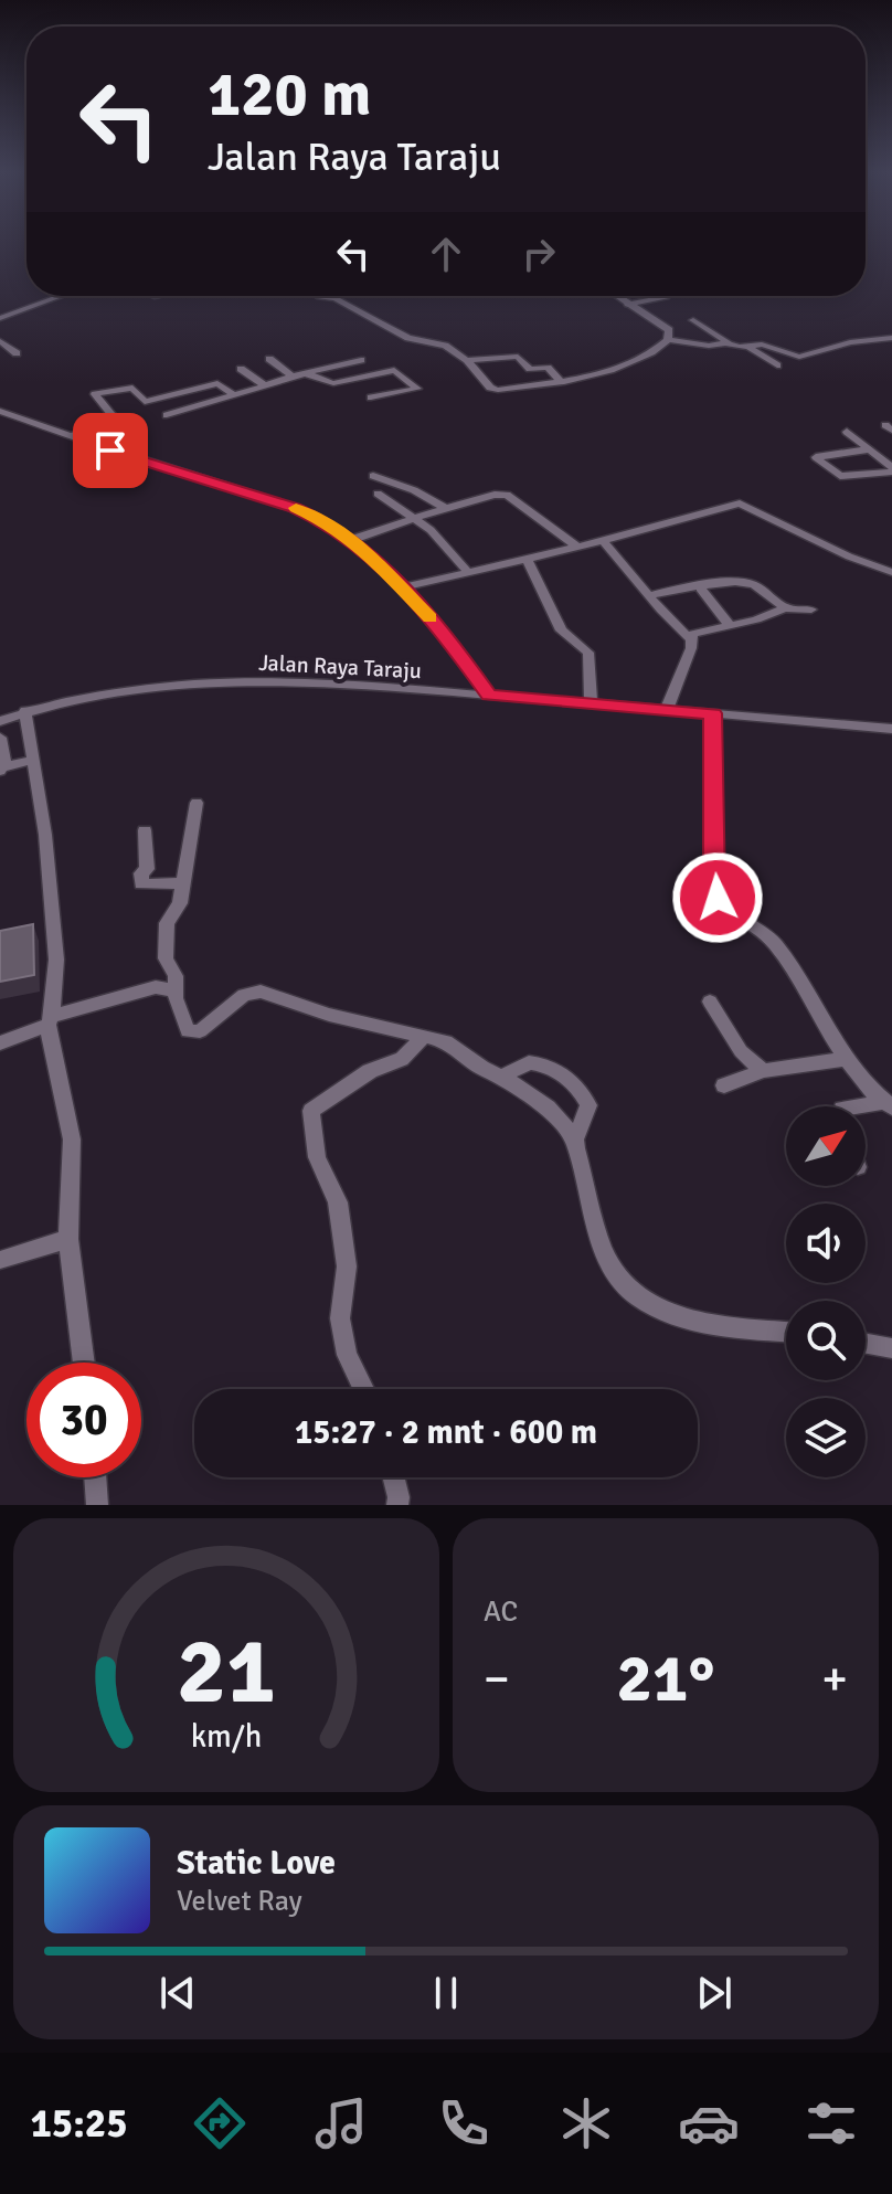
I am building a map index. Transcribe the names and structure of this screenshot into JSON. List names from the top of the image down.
{
  "streets": {
    "street": ["Jalan Raya Taraju"]
  },
  "north": "top right",
  "page": {
    "turn": ["120 m", "Jalan Raya Taraju"],
    "limit": "30",
    "trip": "15:27 · 2 mnt · 600 m",
    "tile": "AC",
    "heat": ["−", "21°", "+"],
    "song": ["Static Love", "Velvet Ray"],
    "tabs": "15:25",
    "gauge": ["21", "km/h"]
  }
}
